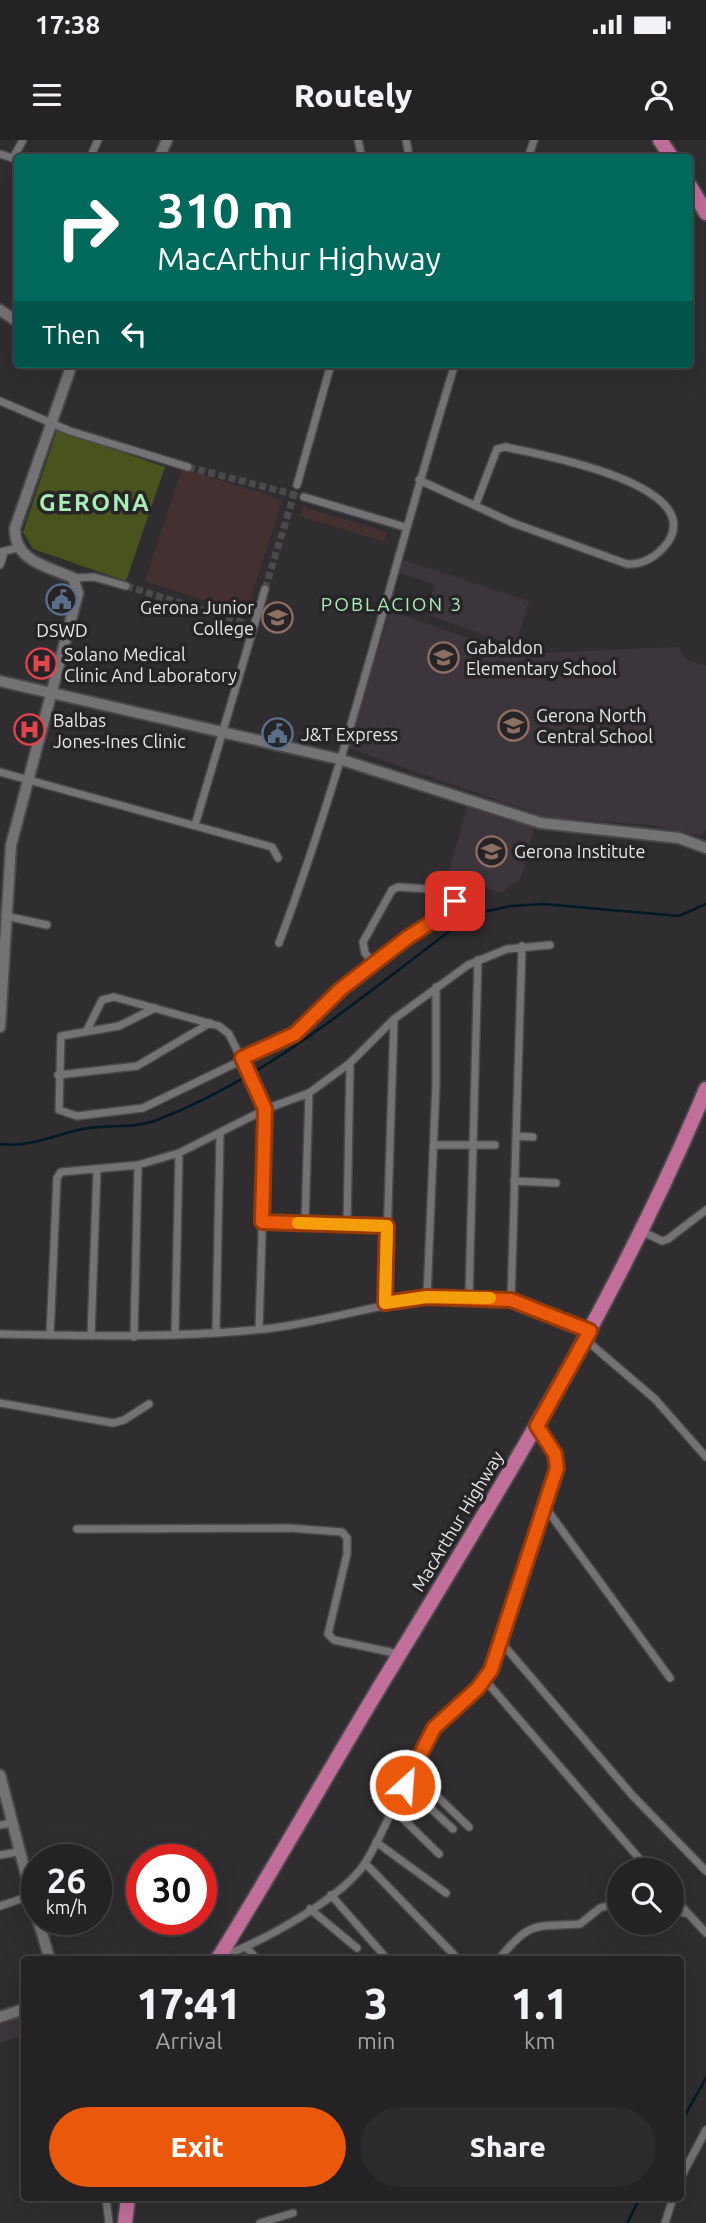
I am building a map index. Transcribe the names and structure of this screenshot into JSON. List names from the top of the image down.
{
  "streets": {
    "highway": ["MacArthur Highway"]
  },
  "districts": ["GERONA", "POBLACION 3"],
  "places": {
    "public building": ["DSWD", "J&T Express"],
    "school or university": [
      "Gerona Junior College",
      "Gabaldon Elementary School",
      "Gerona North Central School",
      "Gerona Institute"
    ],
    "hospital": ["Solano Medical Clinic And Laboratory", "Balbas Jones-Ines Clinic"]
  },
  "page": {
    "status": "17:38",
    "header": "Routely",
    "turn": ["310 m", "MacArthur Highway"],
    "then": "Then",
    "speed": "26 km/h",
    "limit": "30",
    "eta": [
      "17:41",
      "Arrival",
      "3",
      "min",
      "1.1",
      "km"
    ],
    "buttons": ["Exit", "Share"]
  }
}
